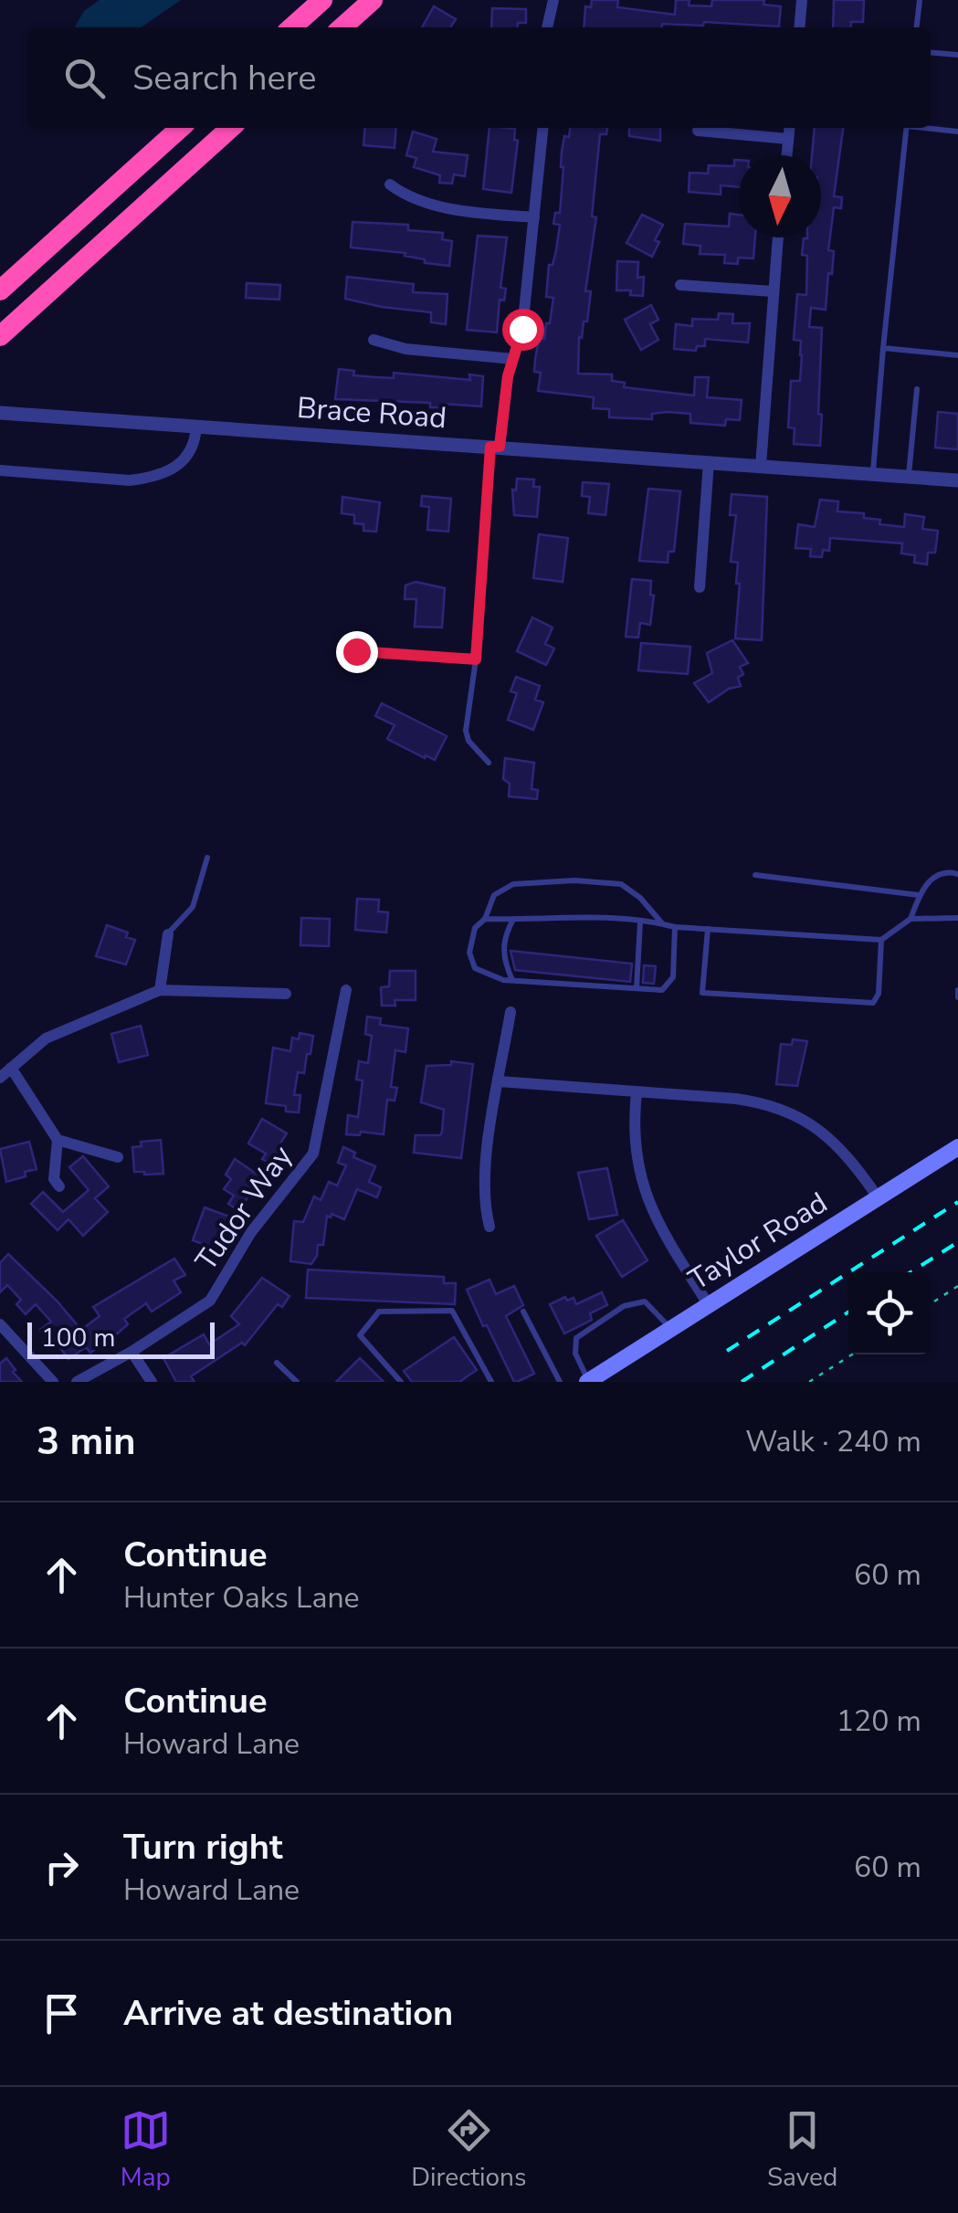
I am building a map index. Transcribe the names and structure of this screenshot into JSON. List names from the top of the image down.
{
  "streets": {
    "main road": ["Taylor Road"],
    "street": ["Brace Road", "Tudor Way"]
  },
  "scale_bar": "100 m",
  "north": "bottom",
  "page": {
    "search": "Search here",
    "scale": "100 m",
    "heading": ["3 min", "Walk · 240 m"],
    "list": [
      ["Continue", "Hunter Oaks Lane", "60 m"],
      ["Continue", "Howard Lane", "120 m"],
      ["Turn right", "Howard Lane", "60 m"],
      "Arrive at destination"
    ],
    "nav": ["Map", "Directions", "Saved"]
  }
}
